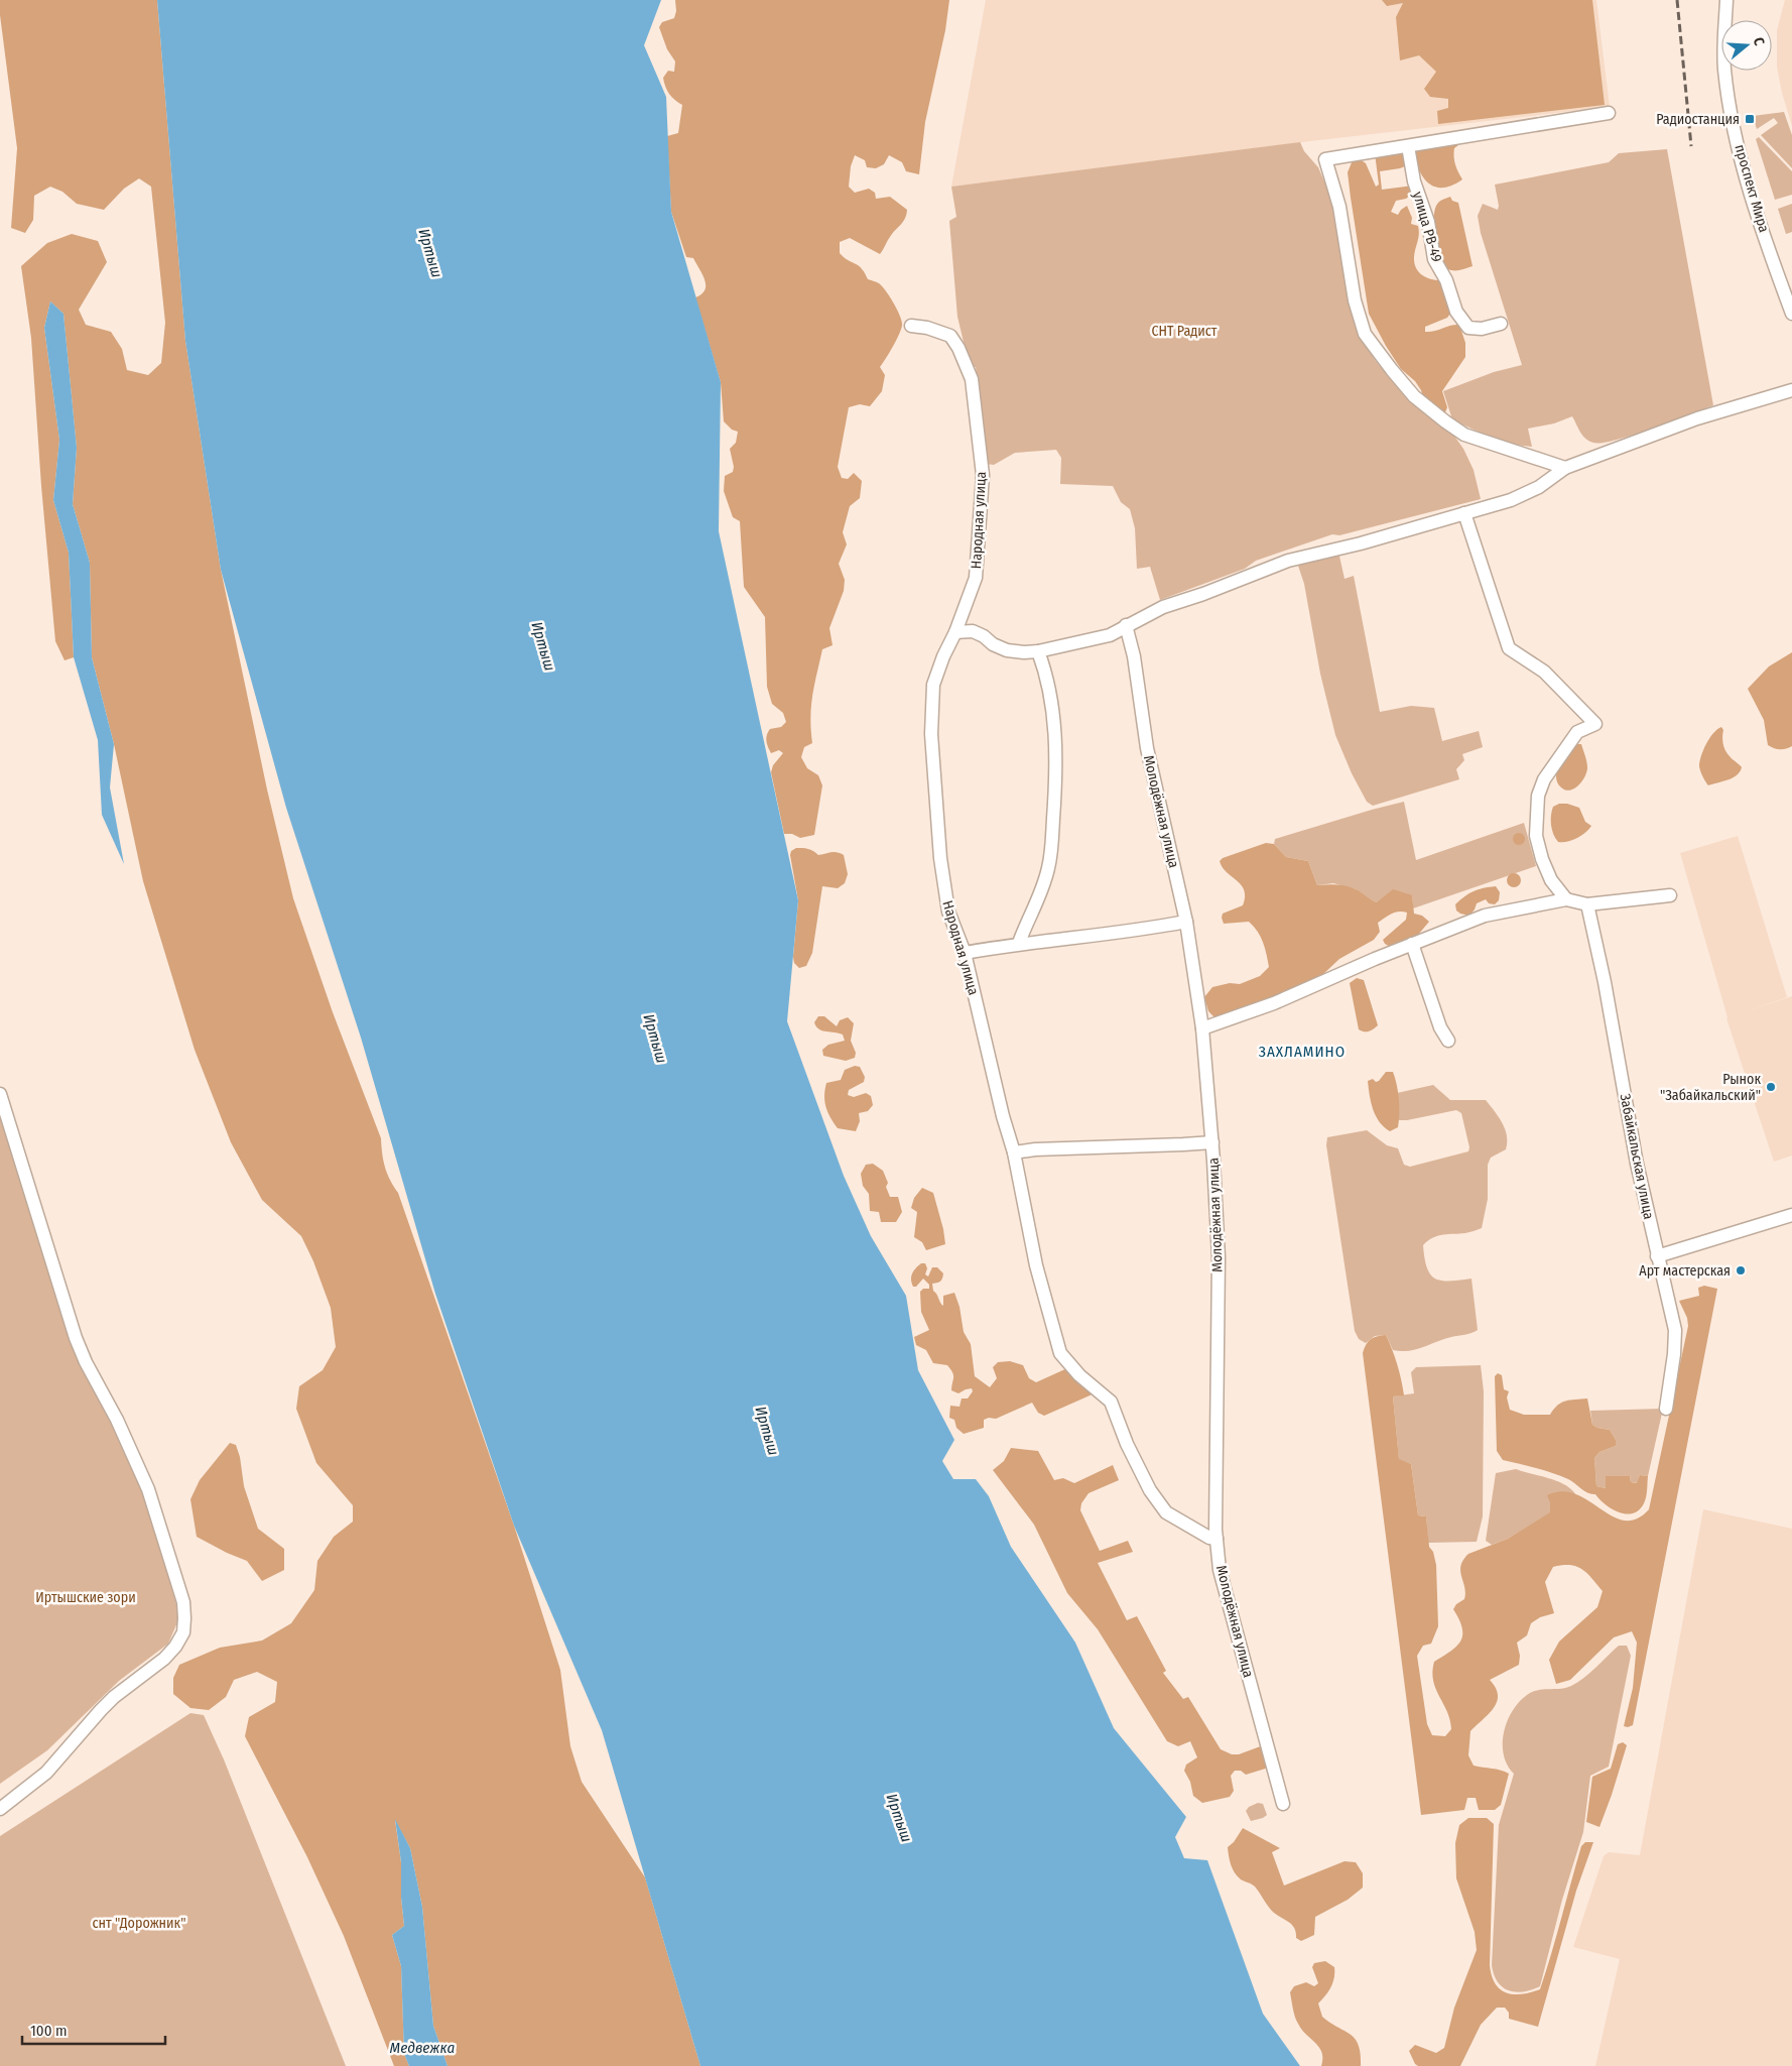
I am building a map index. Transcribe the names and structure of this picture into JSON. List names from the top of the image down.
{
  "streets": {
    "street": [
      "проспект Мира",
      "улица РВ-49",
      "Народная улица",
      "Молодёжная улица",
      "Забайкальская улица"
    ]
  },
  "crossings": [
    ["Народная улица", "Молодёжная улица"]
  ],
  "districts": ["ЗАХЛАМИНО"],
  "water": ["Иртыш", "Медвежка"],
  "parks": ["СНТ Радист", "Иртышские зори", "снт \"Дорожник\""],
  "places": {
    "transit": ["Радиостанция"],
    "other": ["Рынок \"Забайкальский\"", "Арт мастерская"]
  },
  "scale_bar": "100 m",
  "north": "right"
}
